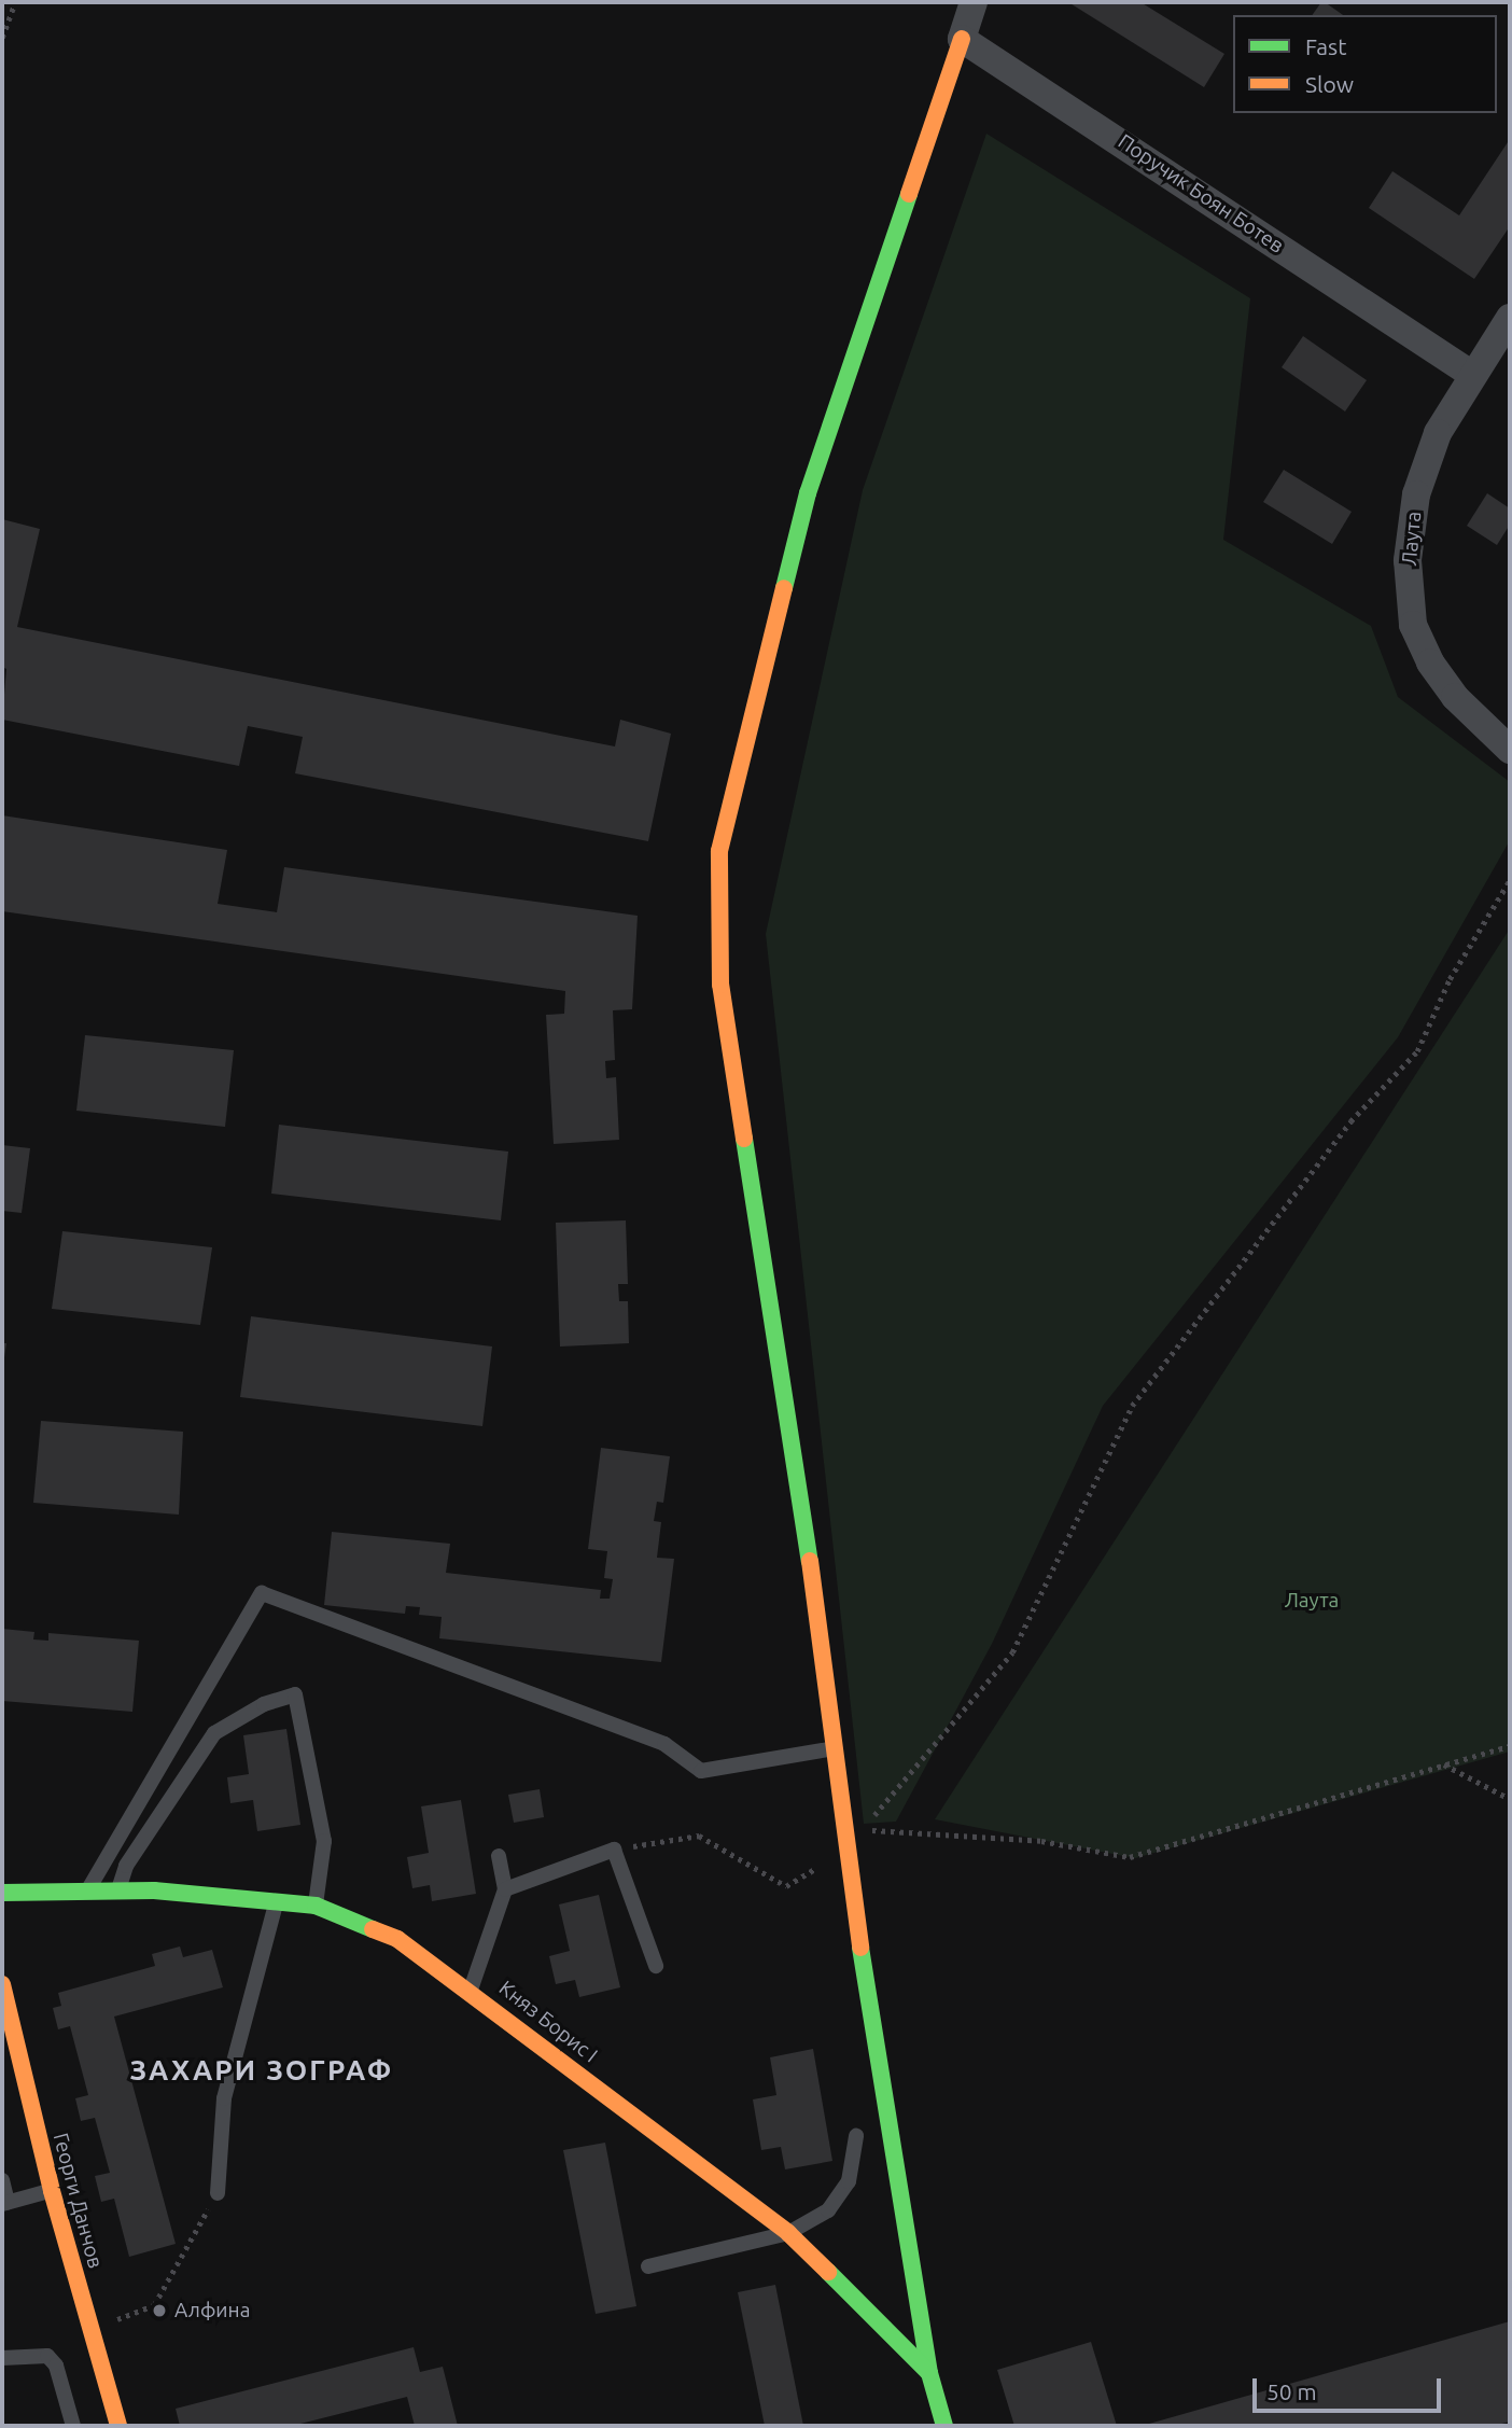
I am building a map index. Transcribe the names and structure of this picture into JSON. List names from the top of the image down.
{
  "streets": {
    "street": [
      "Поручик Боян Ботев",
      "Лаута",
      "Княз Борис I",
      "Георги Данчов"
    ]
  },
  "crossings": [
    ["Поручик Боян Ботев", "Лаута"]
  ],
  "districts": ["ЗАХАРИ ЗОГРАФ"],
  "parks": ["Лаута"],
  "places": ["Алфина"],
  "legend": ["Fast", "Slow"],
  "scale_bar": "50 m"
}
